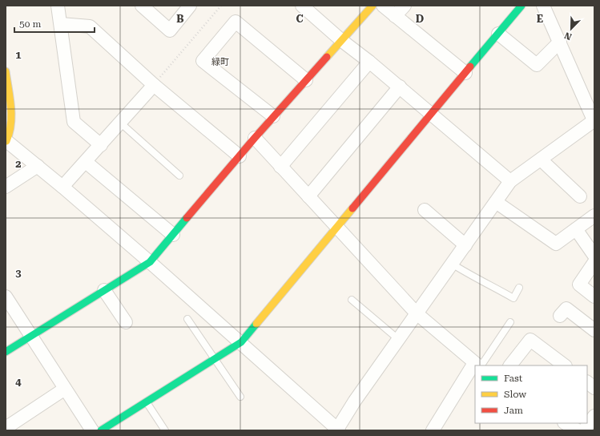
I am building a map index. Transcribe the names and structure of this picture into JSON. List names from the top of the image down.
{
  "districts": ["緑町"],
  "legend": ["Fast", "Slow", "Jam"],
  "scale_bar": "50 m",
  "north": "bottom left",
  "grid": {
    "columns": [
      "B",
      "C",
      "D",
      "E"
    ],
    "rows": [
      "1",
      "2",
      "3",
      "4"
    ]
  }
}
